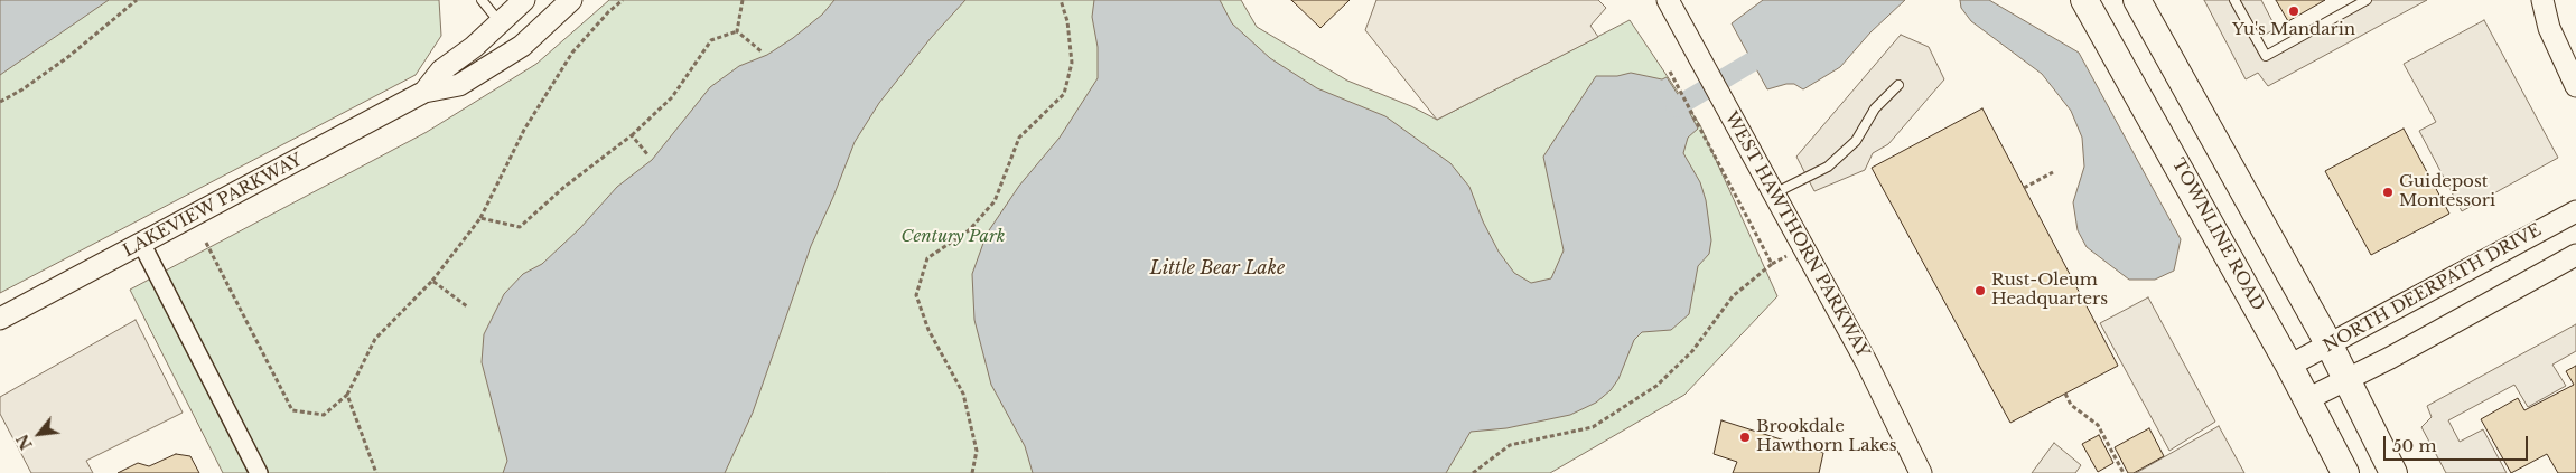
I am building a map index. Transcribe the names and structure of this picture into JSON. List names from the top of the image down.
{
  "streets": {
    "main road": ["TOWNLINE ROAD"],
    "street": ["LAKEVIEW PARKWAY", "WEST HAWTHORN PARKWAY", "NORTH DEERPATH DRIVE"]
  },
  "crossings": [
    ["TOWNLINE ROAD", "NORTH DEERPATH DRIVE"]
  ],
  "water": ["Little Bear Lake"],
  "parks": ["Century Park"],
  "places": [
    "Yu's Mandarin",
    "Guidepost Montessori",
    "Rust-Oleum Headquarters",
    "Brookdale Hawthorn Lakes"
  ],
  "scale_bar": "50 m",
  "north": "bottom left"
}
